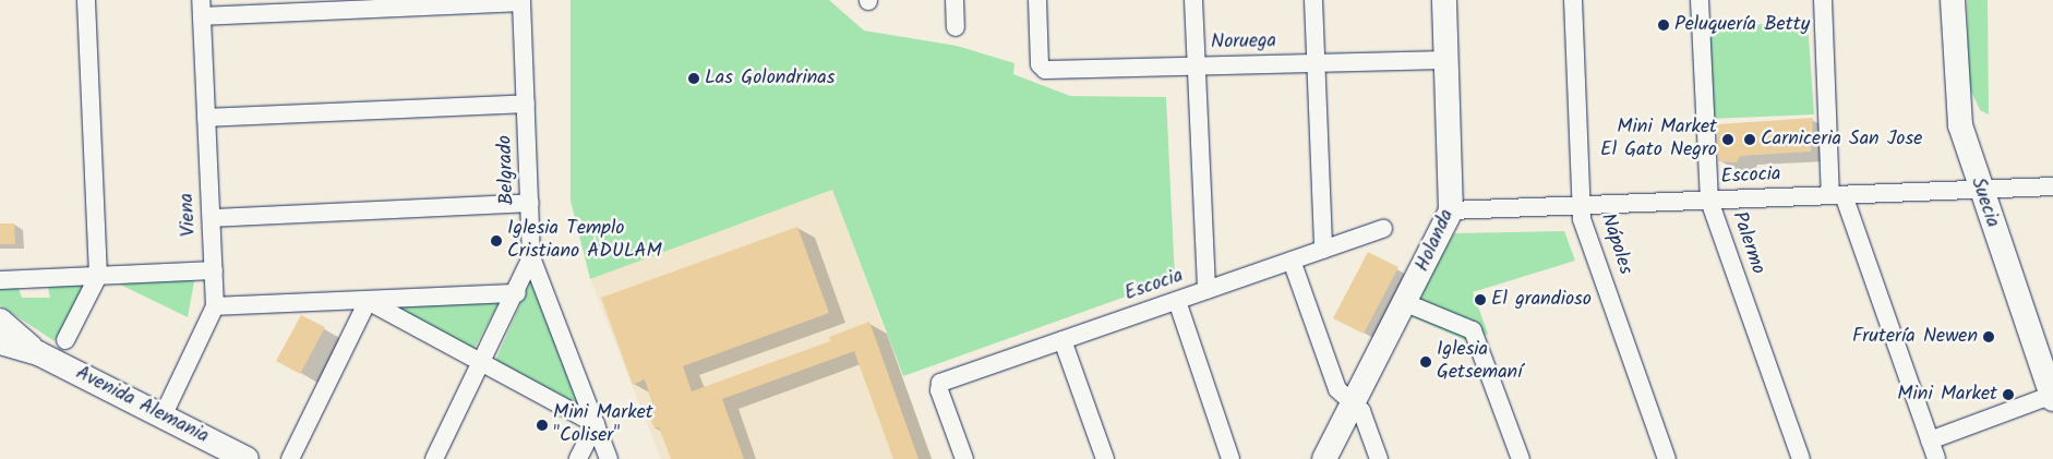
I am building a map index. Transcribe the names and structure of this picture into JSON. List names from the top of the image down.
{
  "streets": {
    "street": [
      "Noruega",
      "Belgrado",
      "Escocia",
      "Suecia",
      "Viena",
      "Holanda",
      "Palermo",
      "Nápoles",
      "Avenida Alemania"
    ]
  },
  "crossings": [
    ["Noruega", "Holanda"],
    ["Escocia", "Suecia"],
    ["Escocia", "Holanda"],
    ["Escocia", "Palermo"],
    ["Escocia", "Nápoles"],
    ["Viena", "Avenida Alemania"]
  ],
  "places": [
    "Peluquería Betty",
    "Las Golondrinas",
    "Mini Market El Gato Negro",
    "Carniceria San Jose",
    "Iglesia Templo Cristiano ADULAM",
    "El grandioso",
    "Frutería Newen",
    "Iglesia Getsemaní",
    "Mini Market",
    "Mini Market \"Coliser\""
  ]
}
